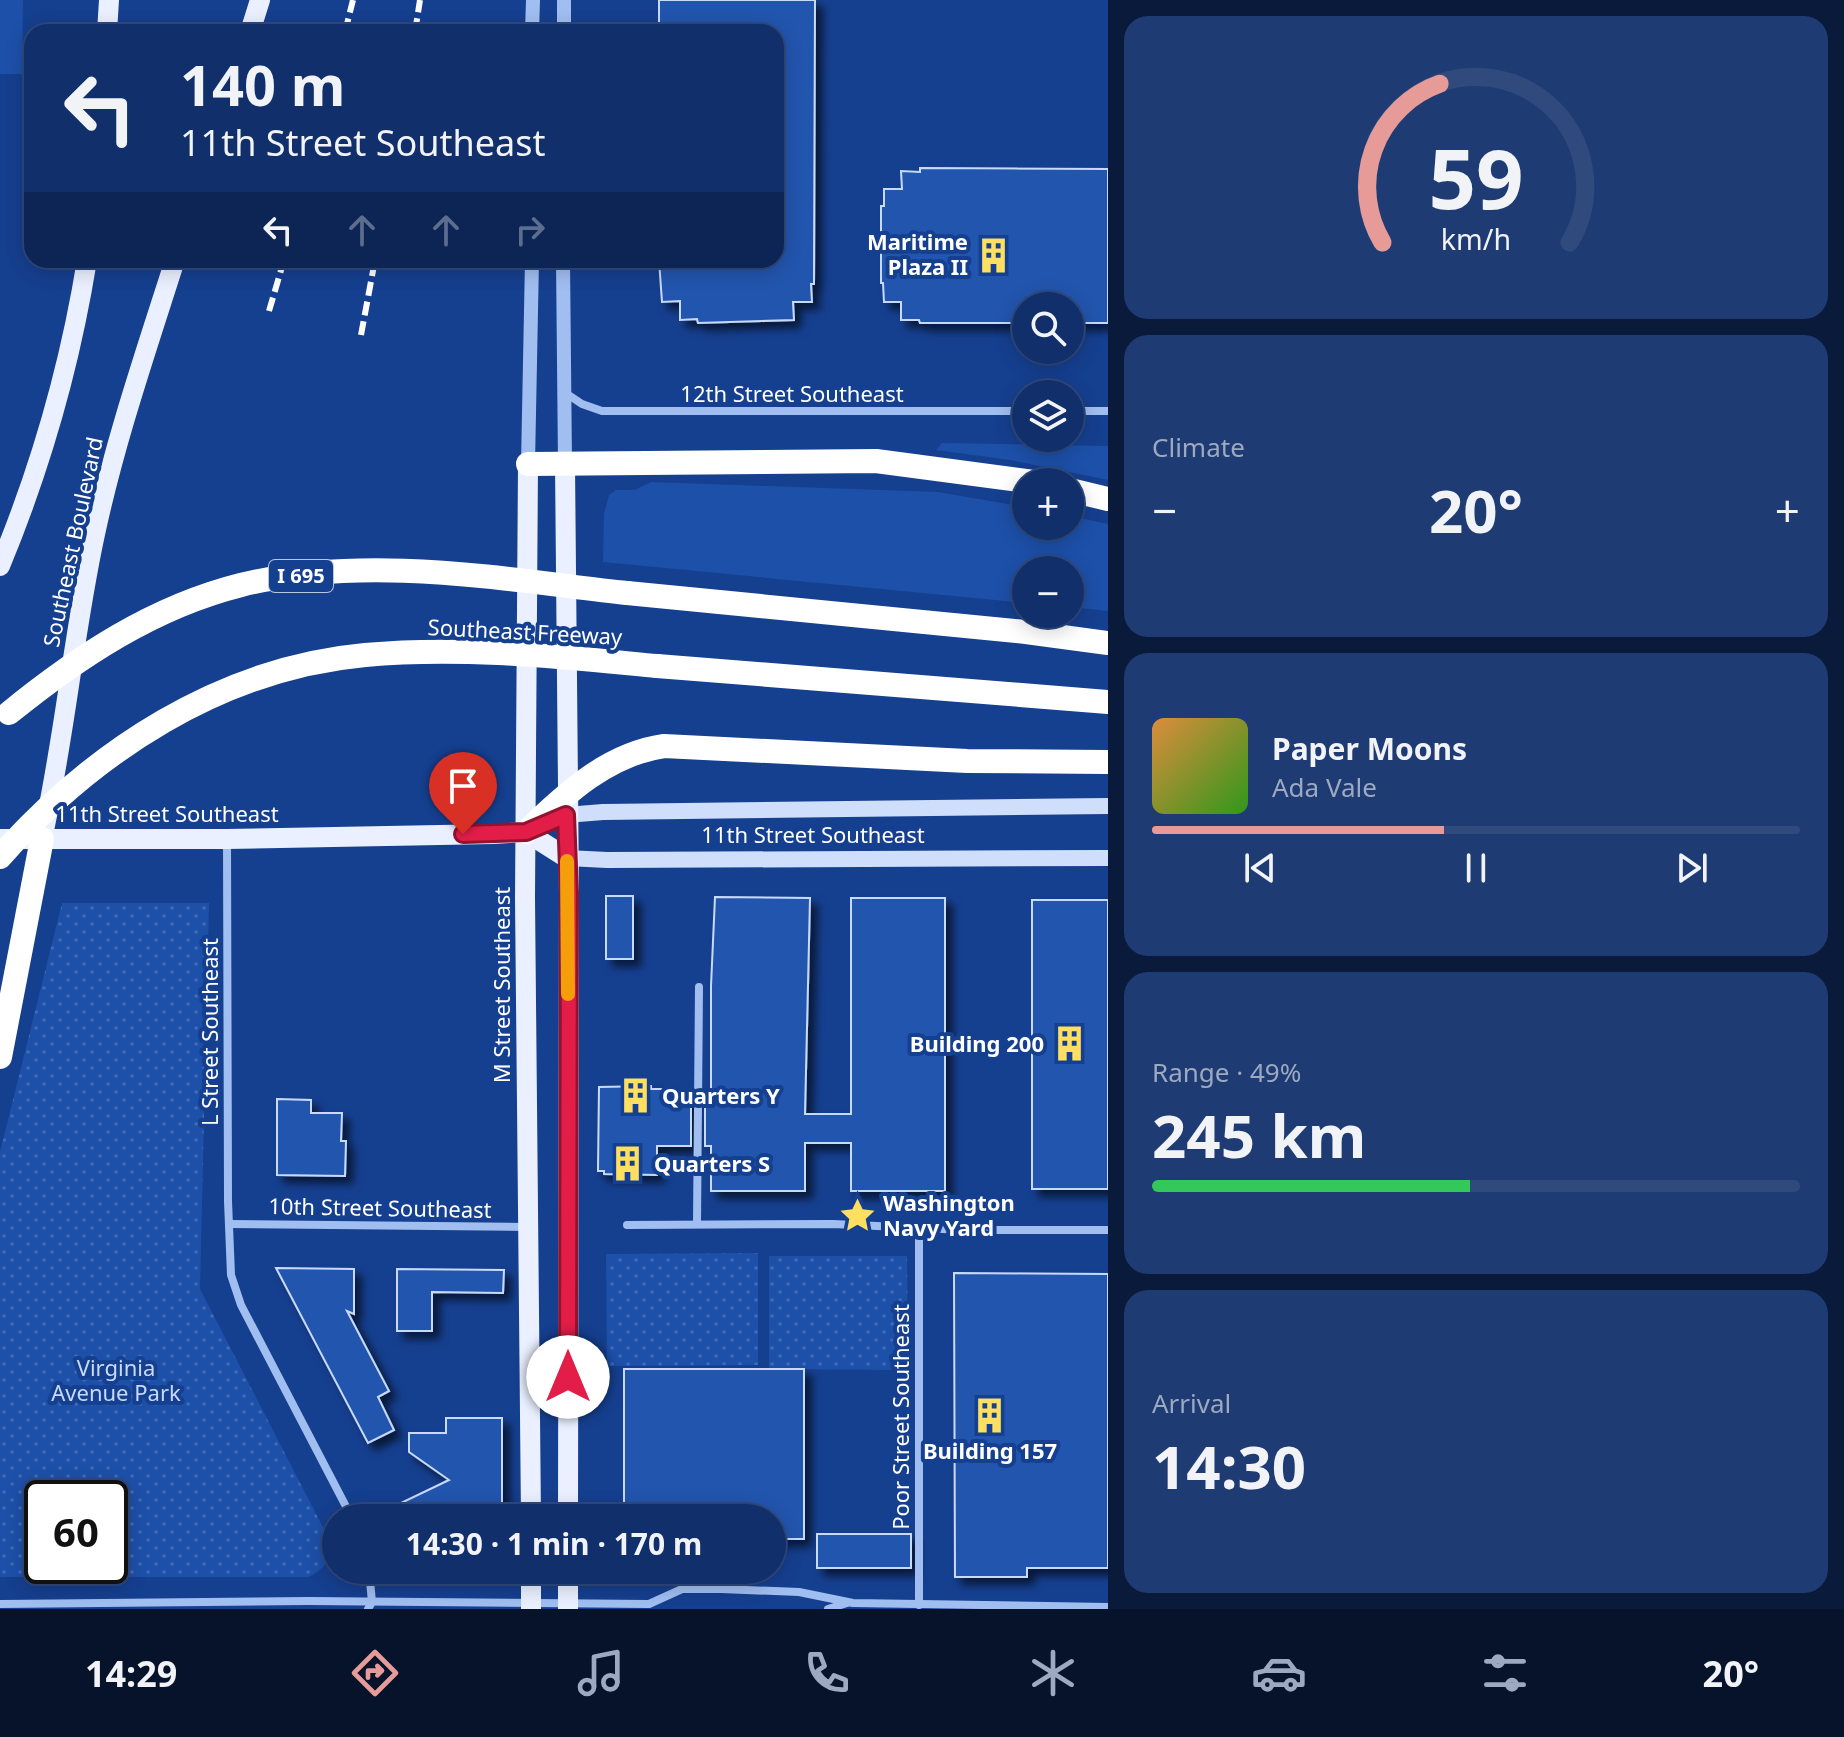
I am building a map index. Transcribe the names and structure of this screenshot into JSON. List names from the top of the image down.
{
  "streets": {
    "highway": ["I 695", "Southeast Freeway"],
    "main road": ["Southeast Boulevard", "11th Street Southeast", "M Street Southeast"],
    "street": [
      "12th Street Southeast",
      "L Street Southeast",
      "10th Street Southeast",
      "Poor Street Southeast"
    ]
  },
  "crossings": [
    ["Southeast Boulevard", "11th Street Southeast"],
    ["11th Street Southeast", "M Street Southeast"],
    ["11th Street Southeast", "L Street Southeast"],
    ["M Street Southeast", "10th Street Southeast"],
    ["L Street Southeast", "10th Street Southeast"]
  ],
  "parks": ["Virginia Avenue Park"],
  "places": {
    "building": [
      "Maritime Plaza II",
      "Building 200",
      "Quarters Y",
      "Quarters S",
      "Building 157"
    ],
    "place": ["Washington Navy Yard"]
  },
  "page": {
    "turn": ["140 m", "11th Street Southeast"],
    "map_buttons": ["+", "−"],
    "tile": [
      "Climate",
      ["Range · 49%", "245 km"],
      ["Arrival", "14:30"]
    ],
    "heat": ["−", "20°", "+"],
    "song": ["Paper Moons", "Ada Vale"],
    "limit": "60",
    "trip": "14:30 · 1 min · 170 m",
    "tabs": ["14:29", "20°"],
    "gauge": ["59", "km/h"]
  }
}
